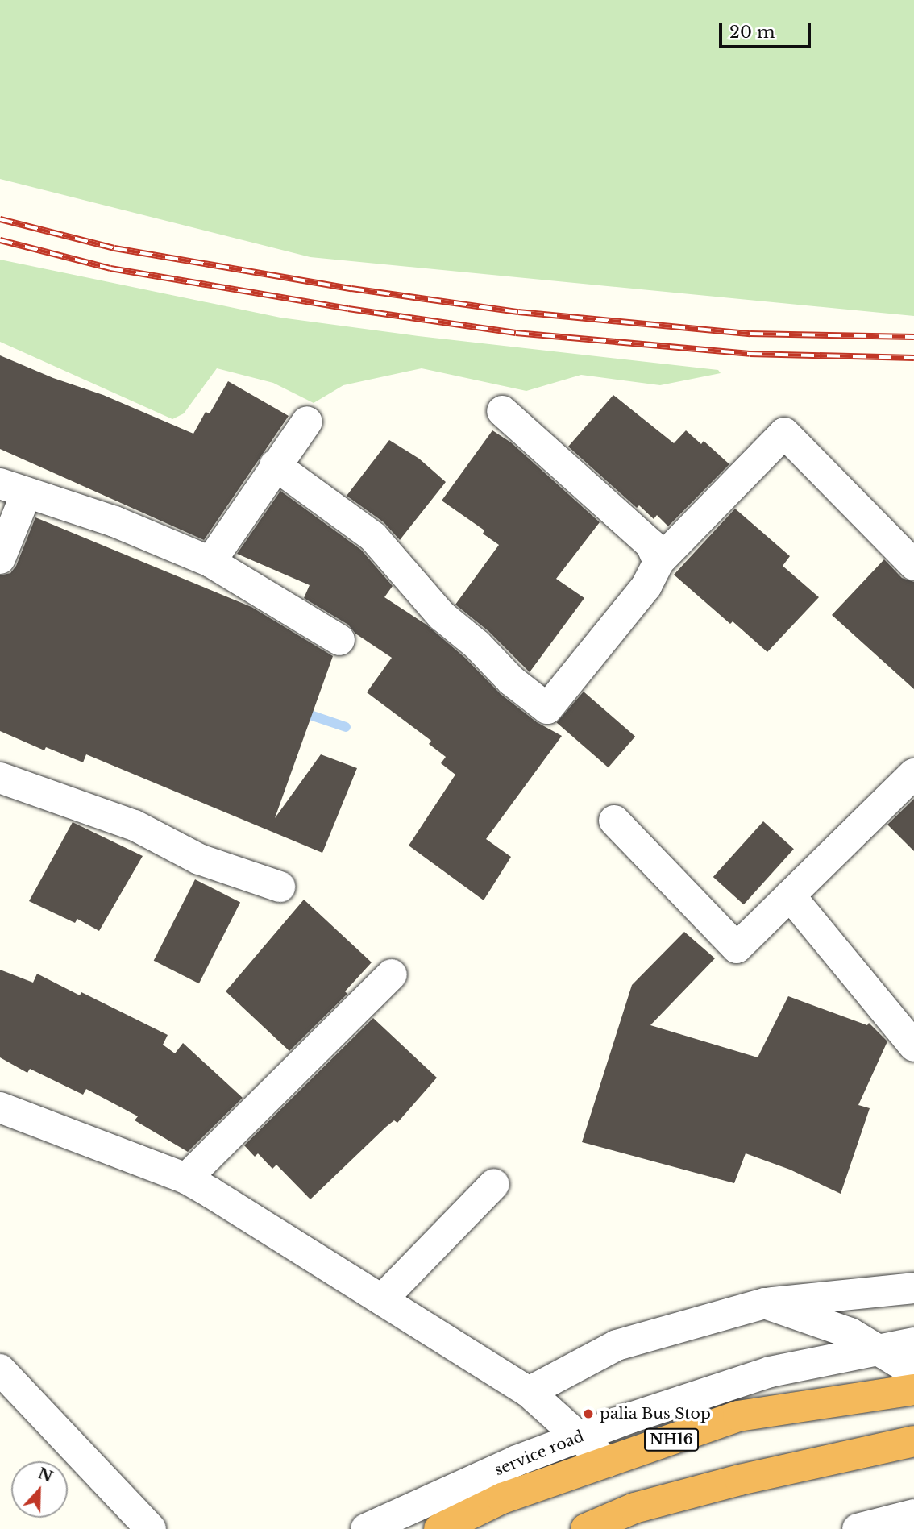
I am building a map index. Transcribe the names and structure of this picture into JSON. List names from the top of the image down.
{
  "streets": {
    "highway": ["NH16"],
    "street": ["service road"]
  },
  "places": ["palia Bus Stop"],
  "scale_bar": "20 m",
  "north": "top"
}
